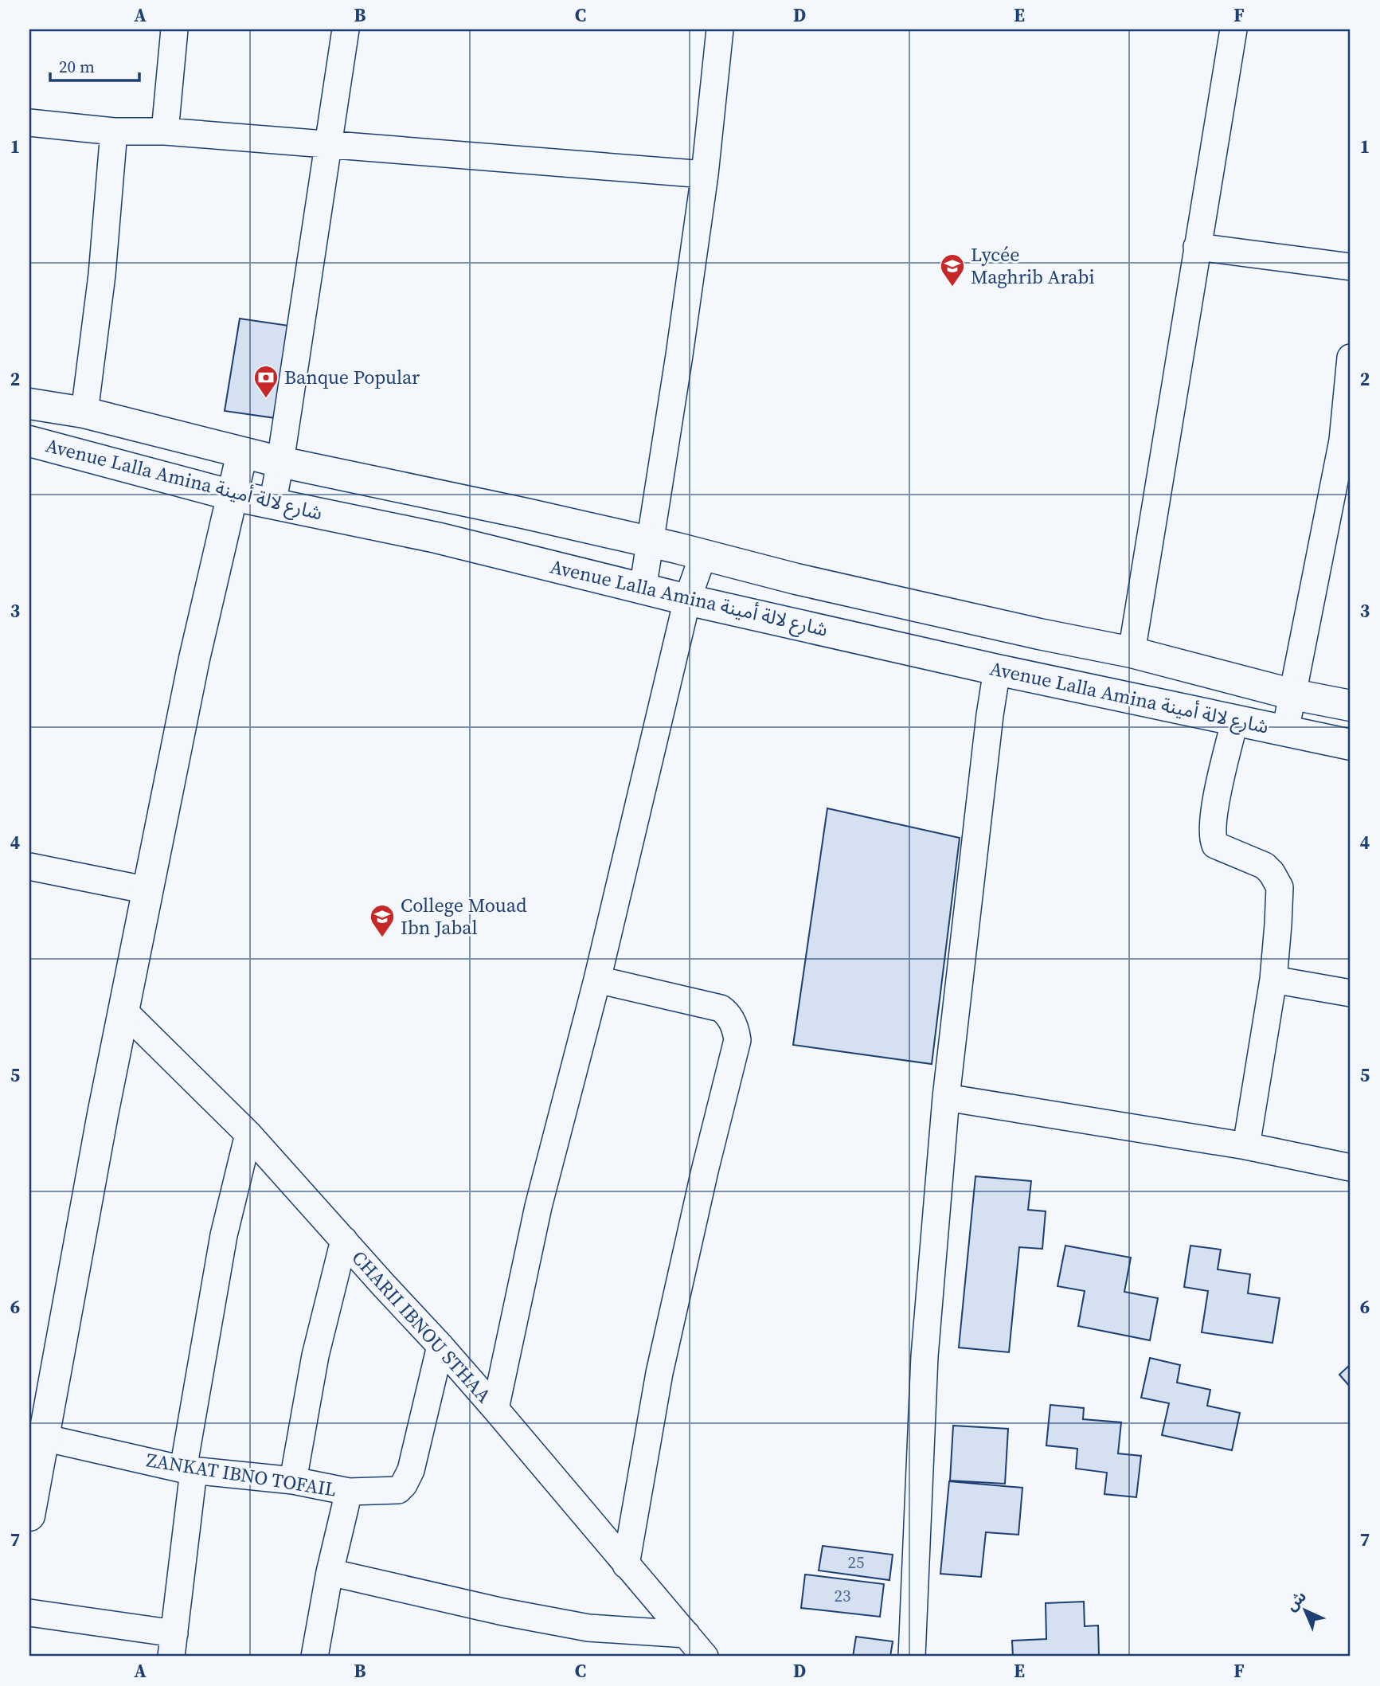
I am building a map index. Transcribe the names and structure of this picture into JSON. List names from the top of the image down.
{
  "streets": {
    "street": ["Avenue Lalla Amina شارع لالة أمينة", "CHARII IBNOU STHAA", "ZANKAT IBNO TOFAIL"]
  },
  "crossings": [
    ["CHARII IBNOU STHAA", "ZANKAT IBNO TOFAIL"]
  ],
  "places": {
    "school or university": ["Lycée Maghrib Arabi", "College Mouad Ibn Jabal"],
    "bank": ["Banque Popular"]
  },
  "house_numbers": ["25", "23"],
  "scale_bar": "20 m",
  "north": "top left",
  "grid": {
    "columns": [
      "A",
      "B",
      "C",
      "D",
      "E",
      "F"
    ],
    "rows": [
      "1",
      "2",
      "3",
      "4",
      "5",
      "6",
      "7"
    ]
  }
}
